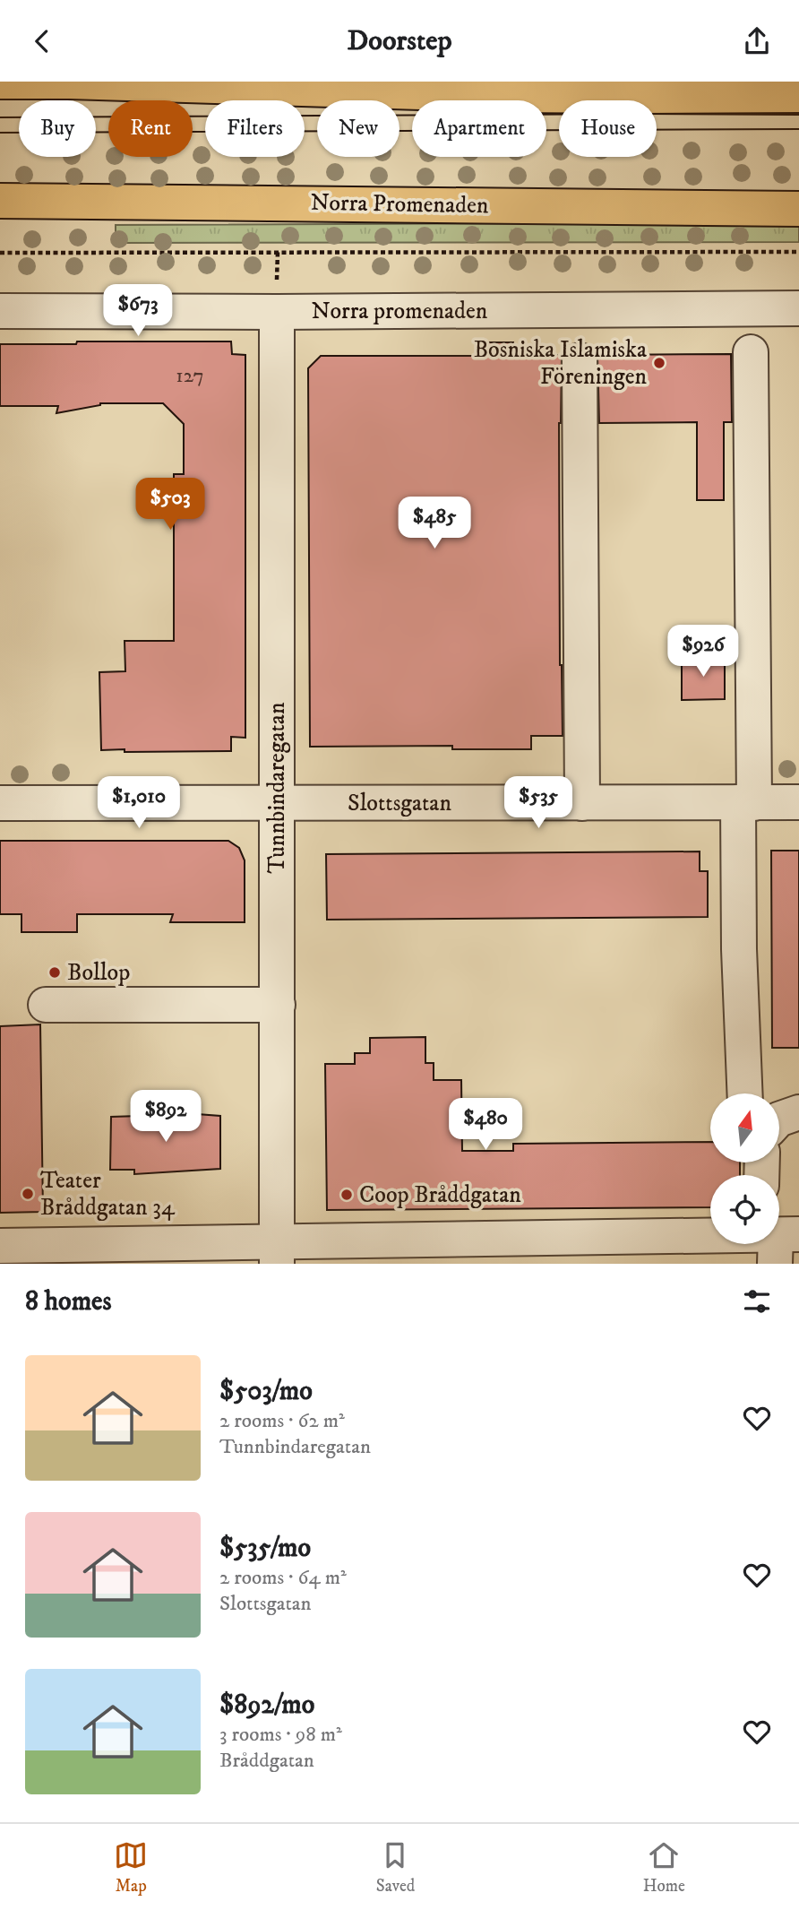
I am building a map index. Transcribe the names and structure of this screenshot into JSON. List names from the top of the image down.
{
  "streets": {
    "main road": ["Norra Promenaden"],
    "street": ["Norra promenaden", "Tunnbindaregatan", "Slottsgatan"]
  },
  "crossings": [
    ["Norra promenaden", "Tunnbindaregatan"],
    ["Tunnbindaregatan", "Slottsgatan"]
  ],
  "places": [
    "Bosniska Islamiska Föreningen",
    "Bollop",
    "Teater Bråddgatan 34",
    "Coop Bråddgatan"
  ],
  "house_numbers": ["127"],
  "north": "top",
  "page": {
    "header": "Doorstep",
    "chip": [
      "Buy",
      "Rent",
      "Filters",
      "New",
      "Apartment",
      "House"
    ],
    "price": [
      "$673",
      "$503",
      "$485",
      "$926",
      "$1,010",
      "$535",
      "$892",
      "$480"
    ],
    "heading": "8 homes",
    "list": [
      {
        "name": "$503/mo",
        "note": "2 rooms · 62 m² · Tunnbindaregatan"
      },
      {
        "name": "$535/mo",
        "note": "2 rooms · 64 m² · Slottsgatan"
      },
      {
        "name": "$892/mo",
        "note": "3 rooms · 98 m² · Bråddgatan"
      }
    ],
    "tabs": ["Map", "Saved", "Home"]
  }
}
